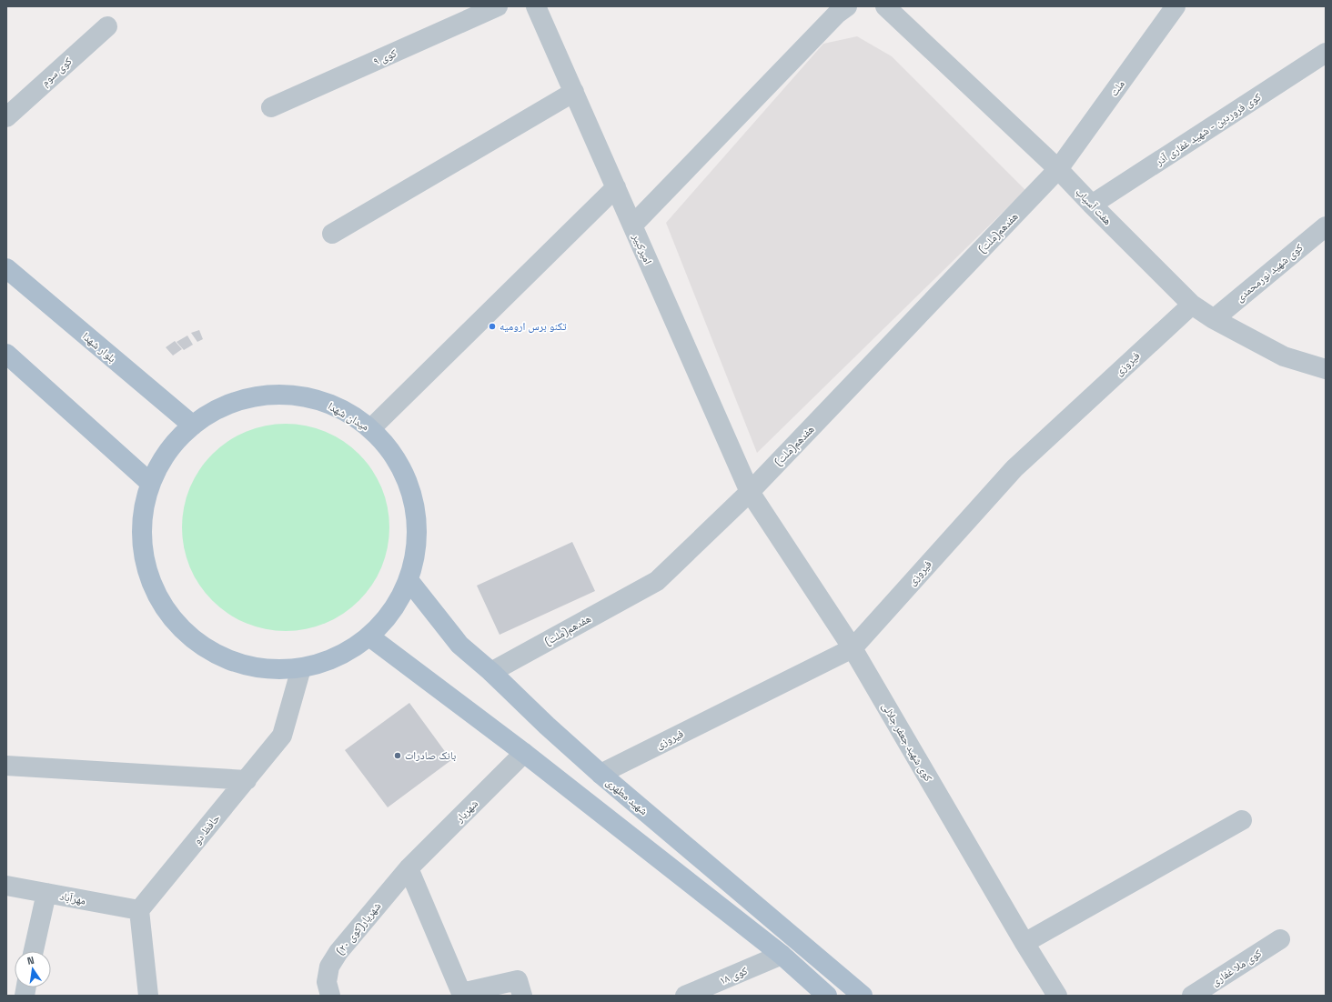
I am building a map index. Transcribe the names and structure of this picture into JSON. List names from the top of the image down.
{
  "streets": {
    "main road": ["بلوار شهدا", "میدان شهدا", "شهید مطهری"],
    "street": [
      "کوی ۹",
      "کوی سوم",
      "ملت",
      "کوی فروردین - شهید غفاری آذر",
      "هفت آسیاب",
      "هفدهم(ملت)",
      "امیرکبیر",
      "کوی شهید نورمحمدی",
      "فیروزی",
      "کوی شهید جعفر جلالی",
      "شهریار",
      "حافظ دو",
      "مهرآباد",
      "شهریار(کوی ۲۰)",
      "کوی ملا غفاری",
      "کوی ۱۸"
    ]
  },
  "crossings": [
    ["ملت", "هفت آسیاب"],
    ["ملت", "هفدهم(ملت)"],
    ["کوی فروردین - شهید غفاری آذر", "هفت آسیاب"],
    ["هفت آسیاب", "هفدهم(ملت)"],
    ["هفت آسیاب", "کوی شهید نورمحمدی"],
    ["هفت آسیاب", "فیروزی"],
    ["هفدهم(ملت)", "امیرکبیر"],
    ["هفدهم(ملت)", "کوی شهید جعفر جلالی"],
    ["هفدهم(ملت)", "شهید مطهری"],
    ["امیرکبیر", "کوی شهید جعفر جلالی"],
    ["بلوار شهدا", "میدان شهدا"],
    ["فیروزی", "کوی شهید جعفر جلالی"],
    ["فیروزی", "شهید مطهری"],
    ["میدان شهدا", "شهید مطهری"],
    ["میدان شهدا", "حافظ دو"],
    ["شهریار", "شهریار(کوی ۲۰)"],
    ["حافظ دو", "مهرآباد"]
  ],
  "places": ["تکنو برس ارومیه", "بانک صادرات"],
  "north": "top"
}
